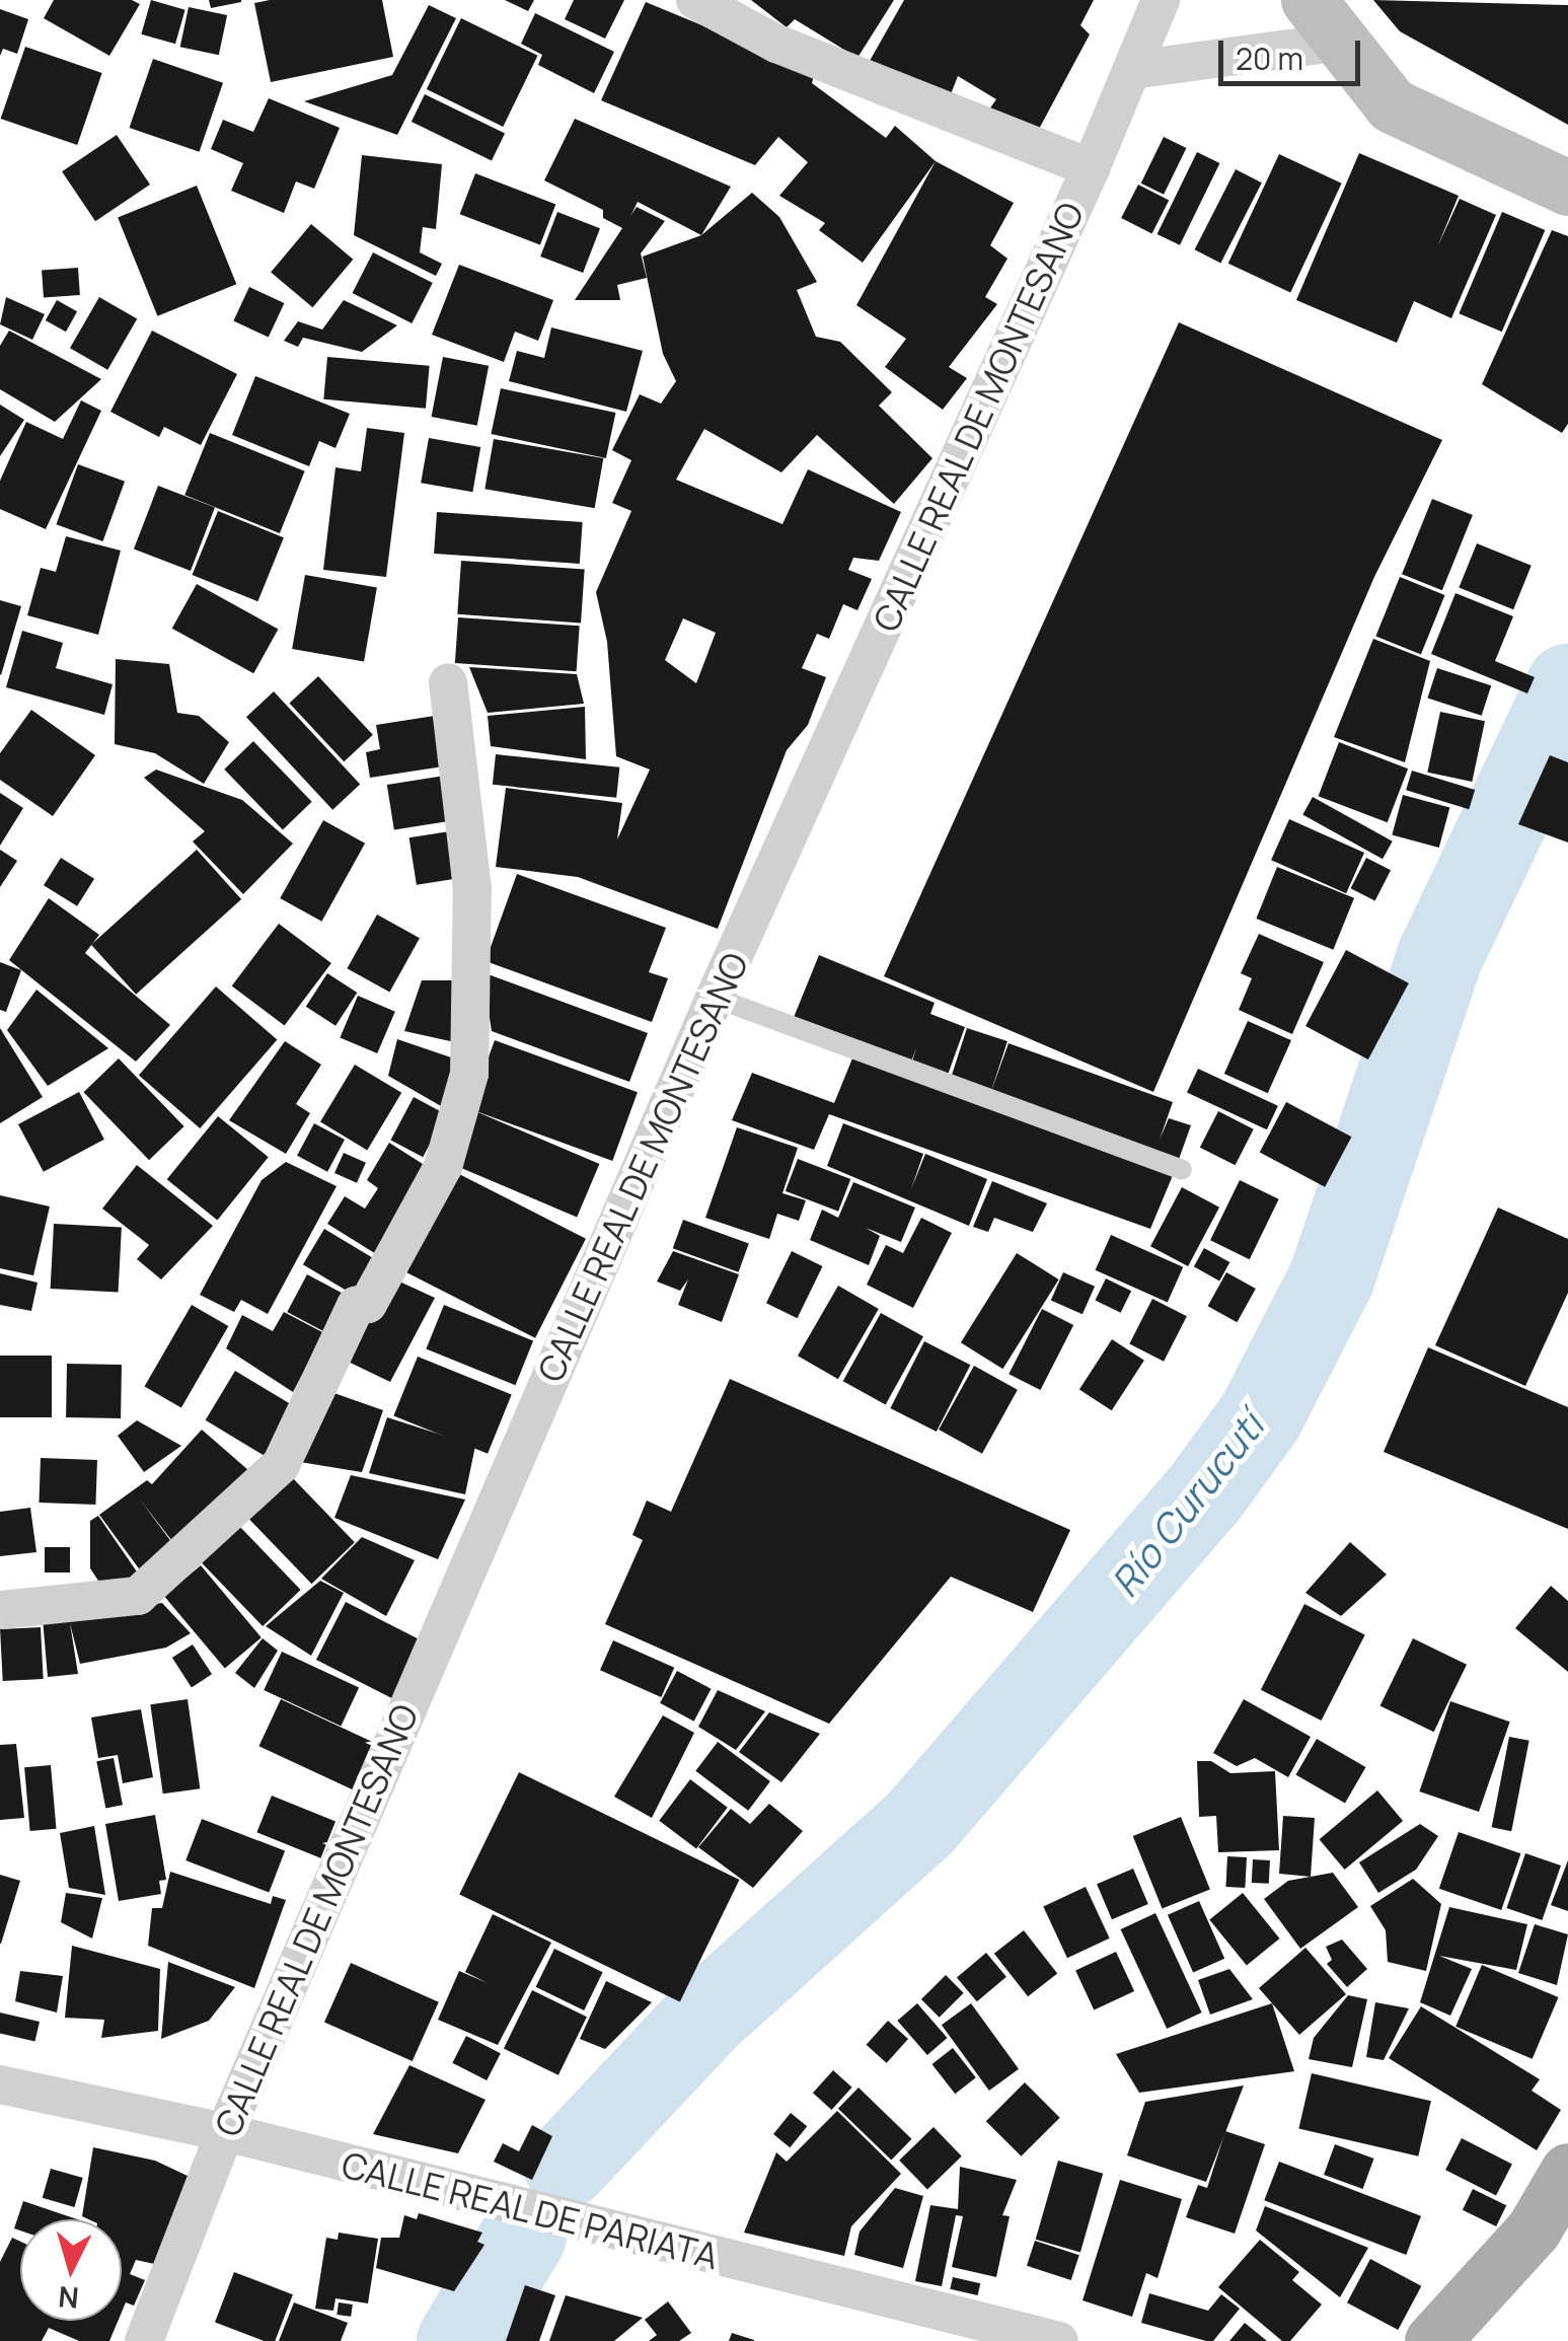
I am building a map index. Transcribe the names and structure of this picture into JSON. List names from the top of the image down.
{
  "streets": {
    "street": ["CALLE REAL DE MONTESANO", "CALLE REAL DE PARIATA"]
  },
  "crossings": [
    ["CALLE REAL DE MONTESANO", "CALLE REAL DE PARIATA"]
  ],
  "water": ["Río Curucutí"],
  "scale_bar": "20 m",
  "north": "bottom"
}
